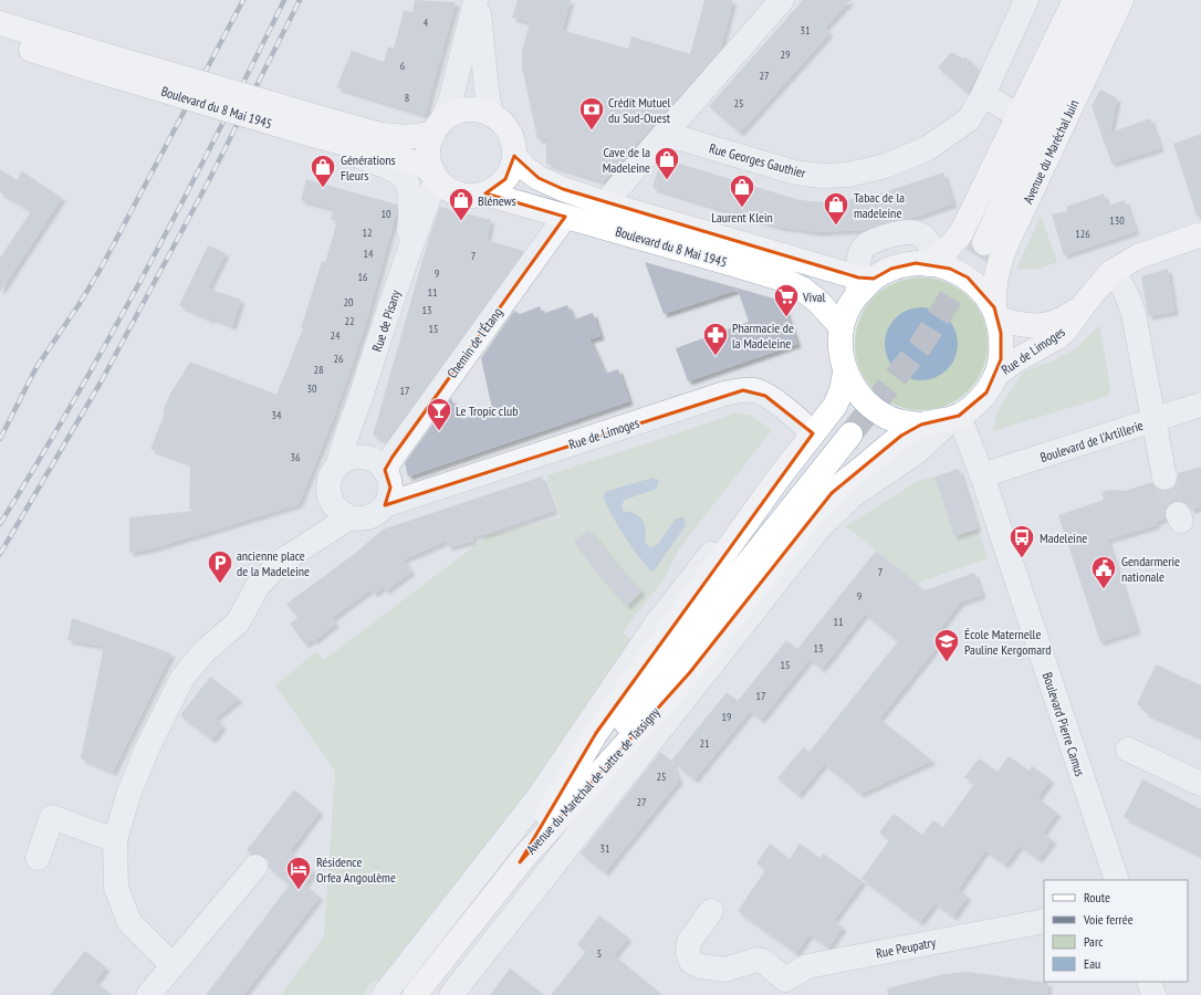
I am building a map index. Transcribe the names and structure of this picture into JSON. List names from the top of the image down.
{
  "streets": {
    "main road": [
      "Boulevard du 8 Mai 1945",
      "Avenue du Maréchal Juin",
      "Rue de Limoges",
      "Avenue du Maréchal de Lattre de Tassigny"
    ],
    "street": [
      "Rue Georges Gauthier",
      "Rue de Pisany",
      "Chemin de l'Étang",
      "Boulevard de l'Artillerie",
      "Boulevard Pierre Camus",
      "Rue Peupatry"
    ]
  },
  "crossings": [
    ["Boulevard du 8 Mai 1945", "Rue de Pisany"],
    ["Boulevard du 8 Mai 1945", "Chemin de l'Étang"],
    ["Avenue du Maréchal Juin", "Rue de Limoges"],
    ["Rue de Pisany", "Chemin de l'Étang"],
    ["Rue de Pisany", "Rue de Limoges"],
    ["Chemin de l'Étang", "Rue de Limoges"],
    ["Rue de Limoges", "Avenue du Maréchal de Lattre de Tassigny"],
    ["Boulevard de l'Artillerie", "Boulevard Pierre Camus"]
  ],
  "places": {
    "bank": ["Crédit Mutuel du Sud-Ouest"],
    "shop": [
      "Cave de la Madeleine",
      "Générations Fleurs",
      "Laurent Klein",
      "Blénews",
      "Tabac de la madeleine"
    ],
    "supermarket": ["Vival"],
    "pharmacy": ["Pharmacie de la Madeleine"],
    "bar": ["Le Tropic club"],
    "bus stop": ["Madeleine"],
    "parking": ["ancienne place de la Madeleine"],
    "public building": ["Gendarmerie nationale"],
    "school or university": ["École Maternelle Pauline Kergomard"],
    "hotel": ["Résidence Orfea Angoulème"]
  },
  "house_numbers": [
    "4",
    "31",
    "29",
    "6",
    "27",
    "8",
    "25",
    "10",
    "130",
    "12",
    "126",
    "14",
    "7",
    "9",
    "16",
    "11",
    "20",
    "13",
    "22",
    "15",
    "24",
    "26",
    "28",
    "30",
    "17",
    "34",
    "36",
    "7",
    "9",
    "11",
    "13",
    "15",
    "17",
    "19",
    "21",
    "25",
    "27",
    "31",
    "5"
  ],
  "legend": [
    "Route",
    "Voie ferrée",
    "Parc",
    "Eau"
  ]
}
